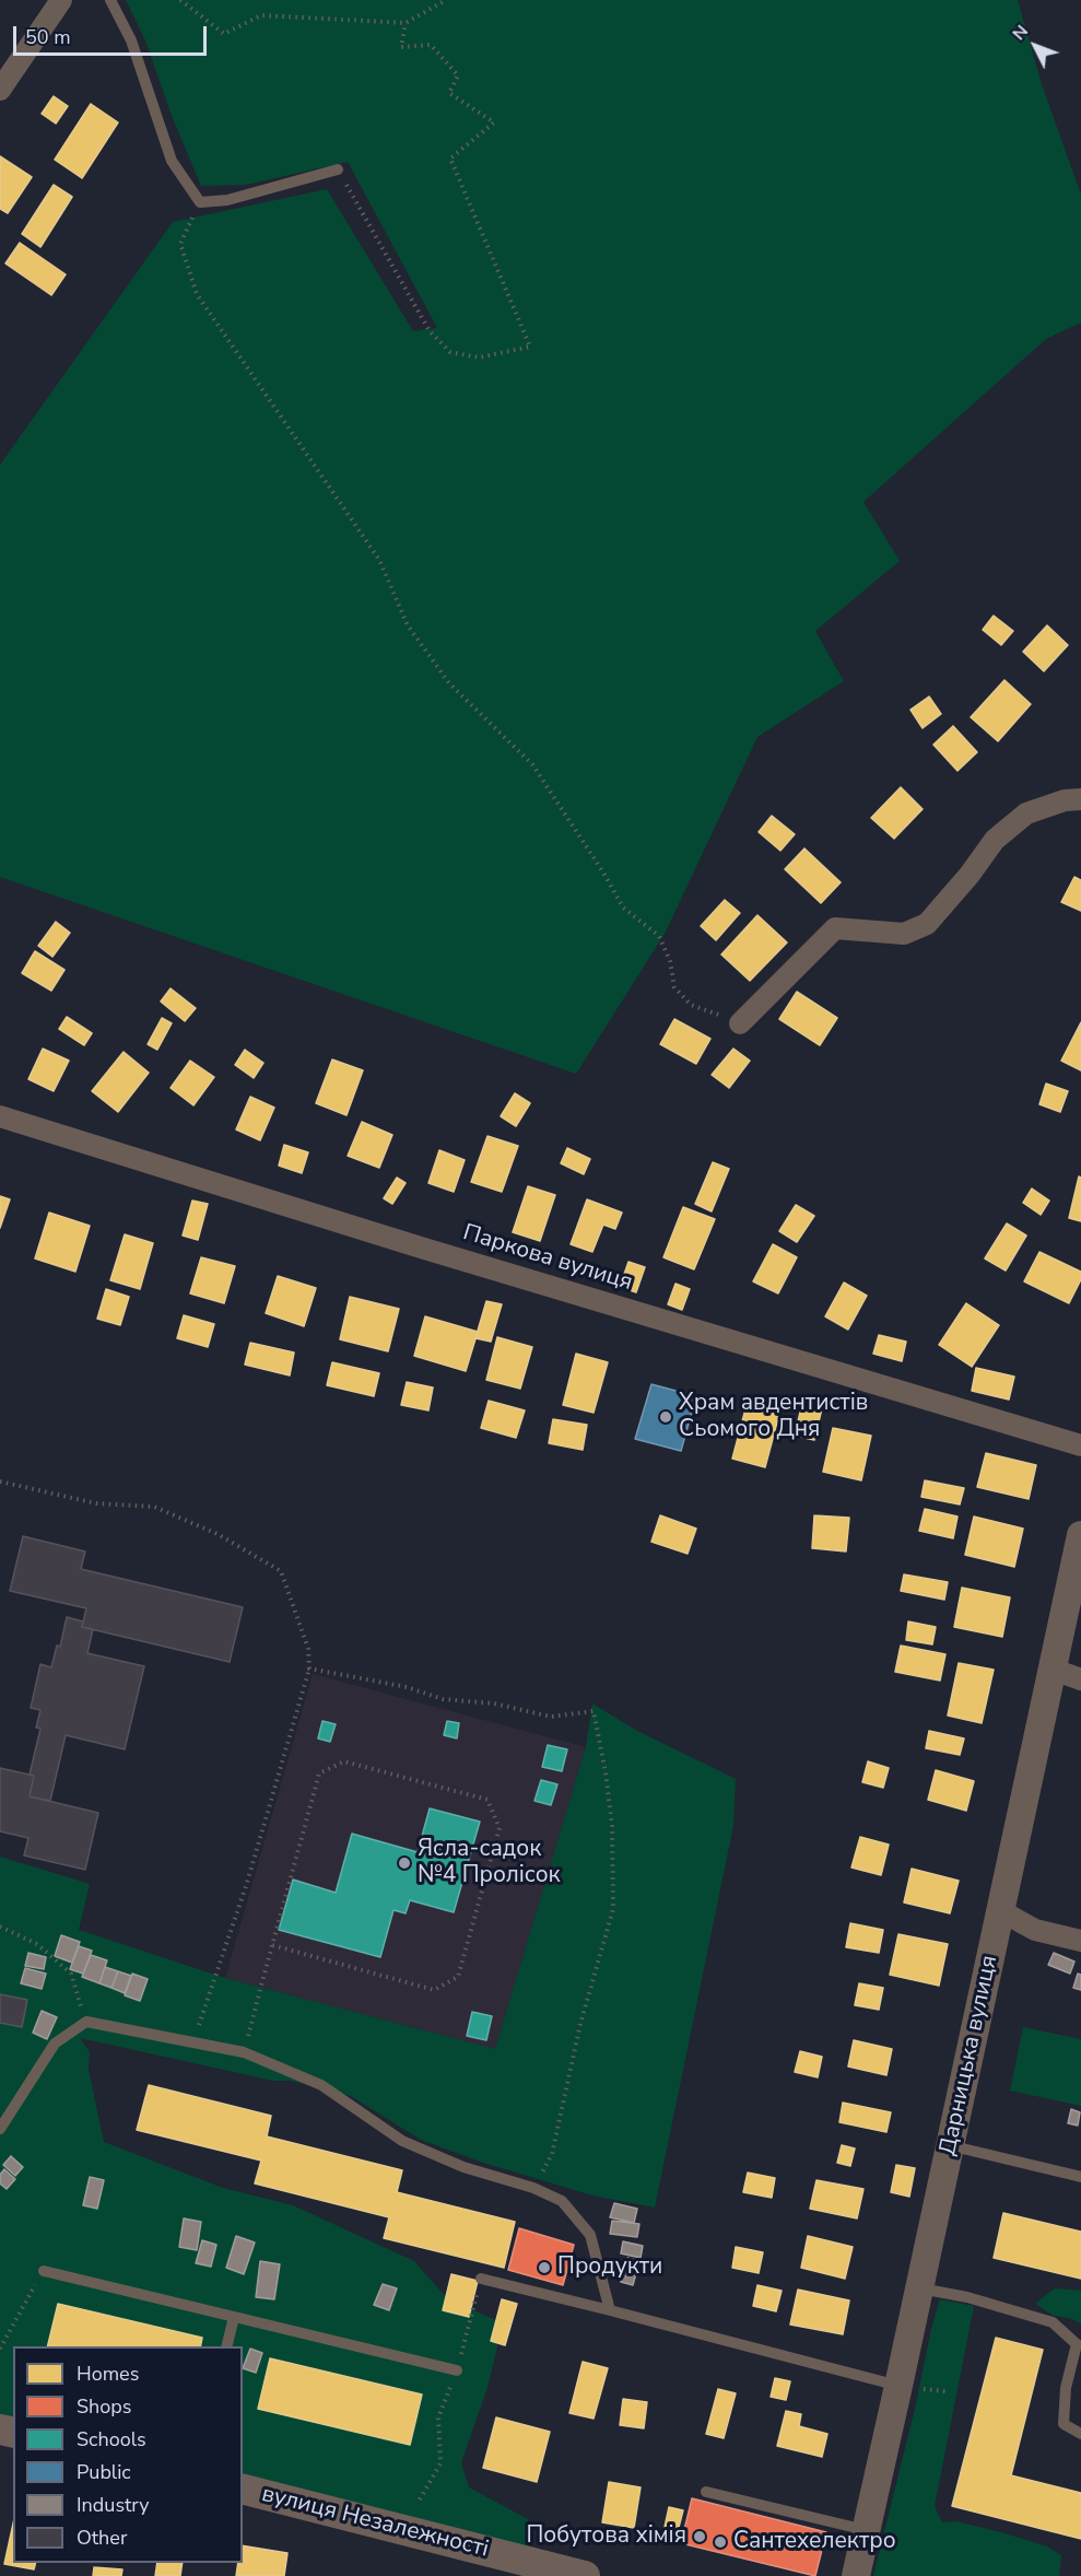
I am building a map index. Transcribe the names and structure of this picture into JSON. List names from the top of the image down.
{
  "streets": {
    "main road": ["вулиця Незалежності"],
    "street": ["Паркова вулиця", "Дарницька вулиця"]
  },
  "places": [
    "Храм авдентистів Сьомого Дня",
    "Ясла-садок №4 Пролісок",
    "Продукти",
    "Побутова хімія",
    "Сантехелектро"
  ],
  "legend": [
    "Homes",
    "Shops",
    "Schools",
    "Public",
    "Industry",
    "Other"
  ],
  "scale_bar": "50 m",
  "north": "top left"
}
